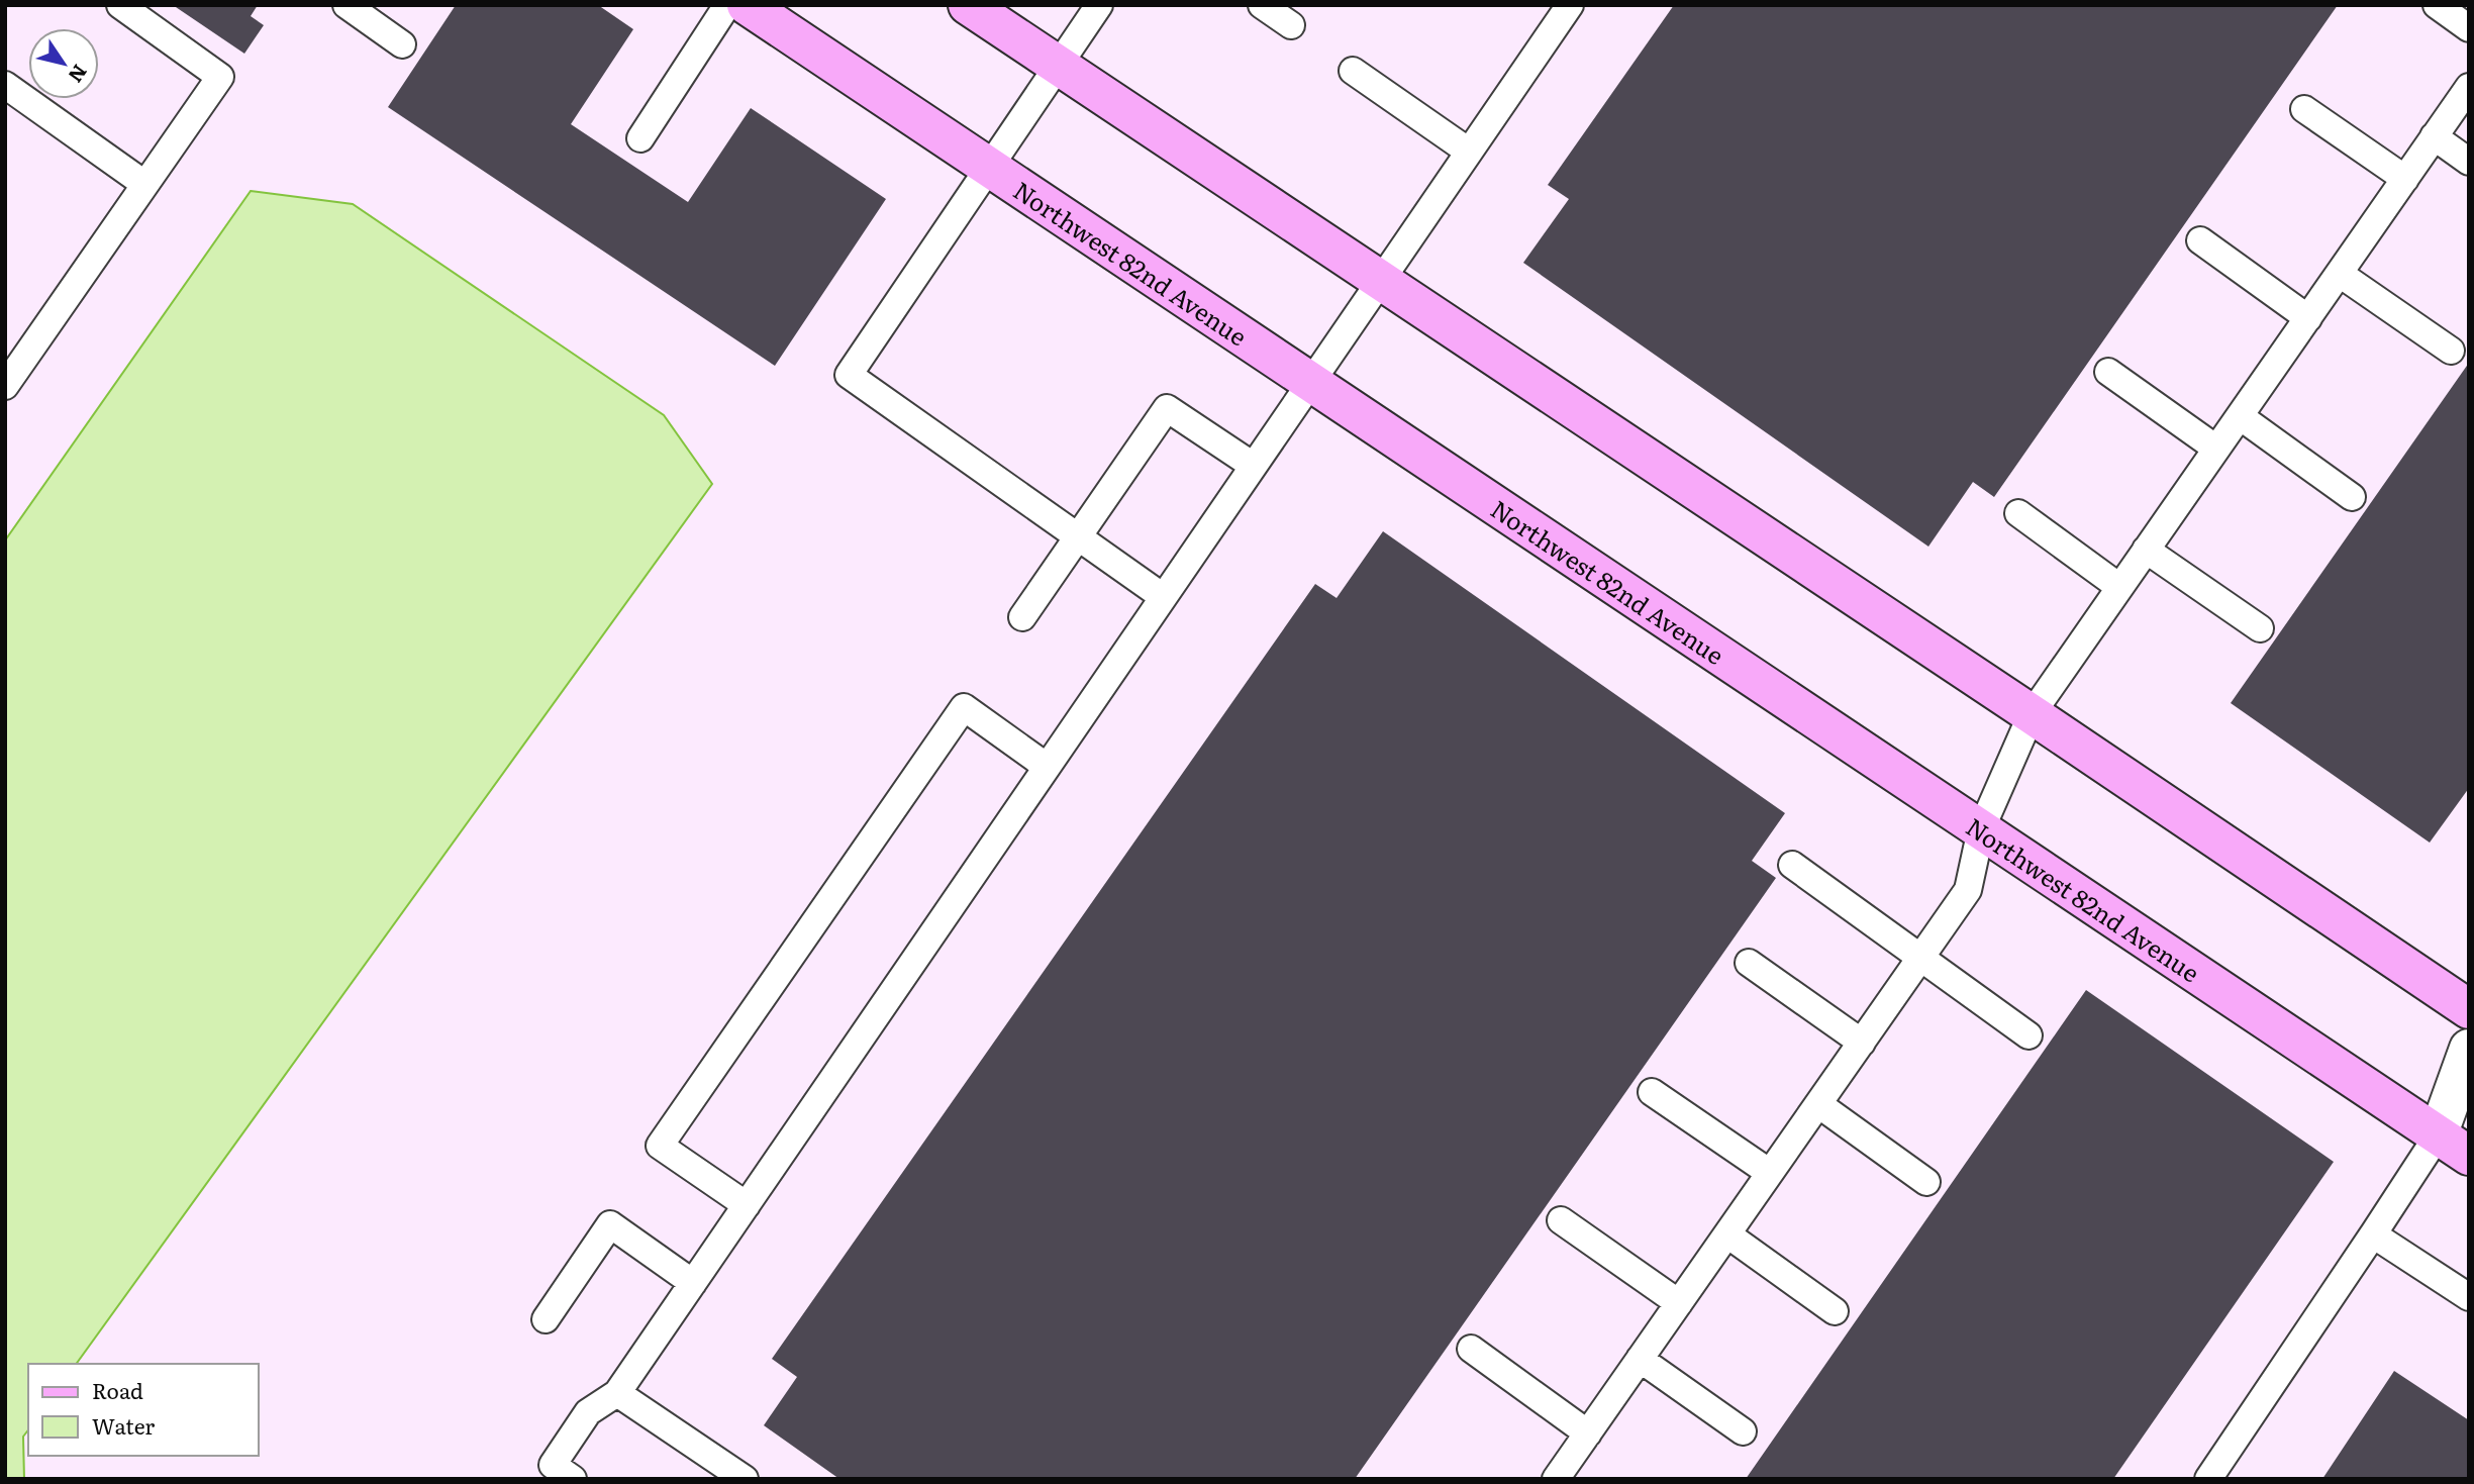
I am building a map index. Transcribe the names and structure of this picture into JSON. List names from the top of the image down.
{
  "streets": {
    "street": ["Northwest 82nd Avenue"]
  },
  "legend": ["Road", "Water"],
  "north": "bottom right"
}
